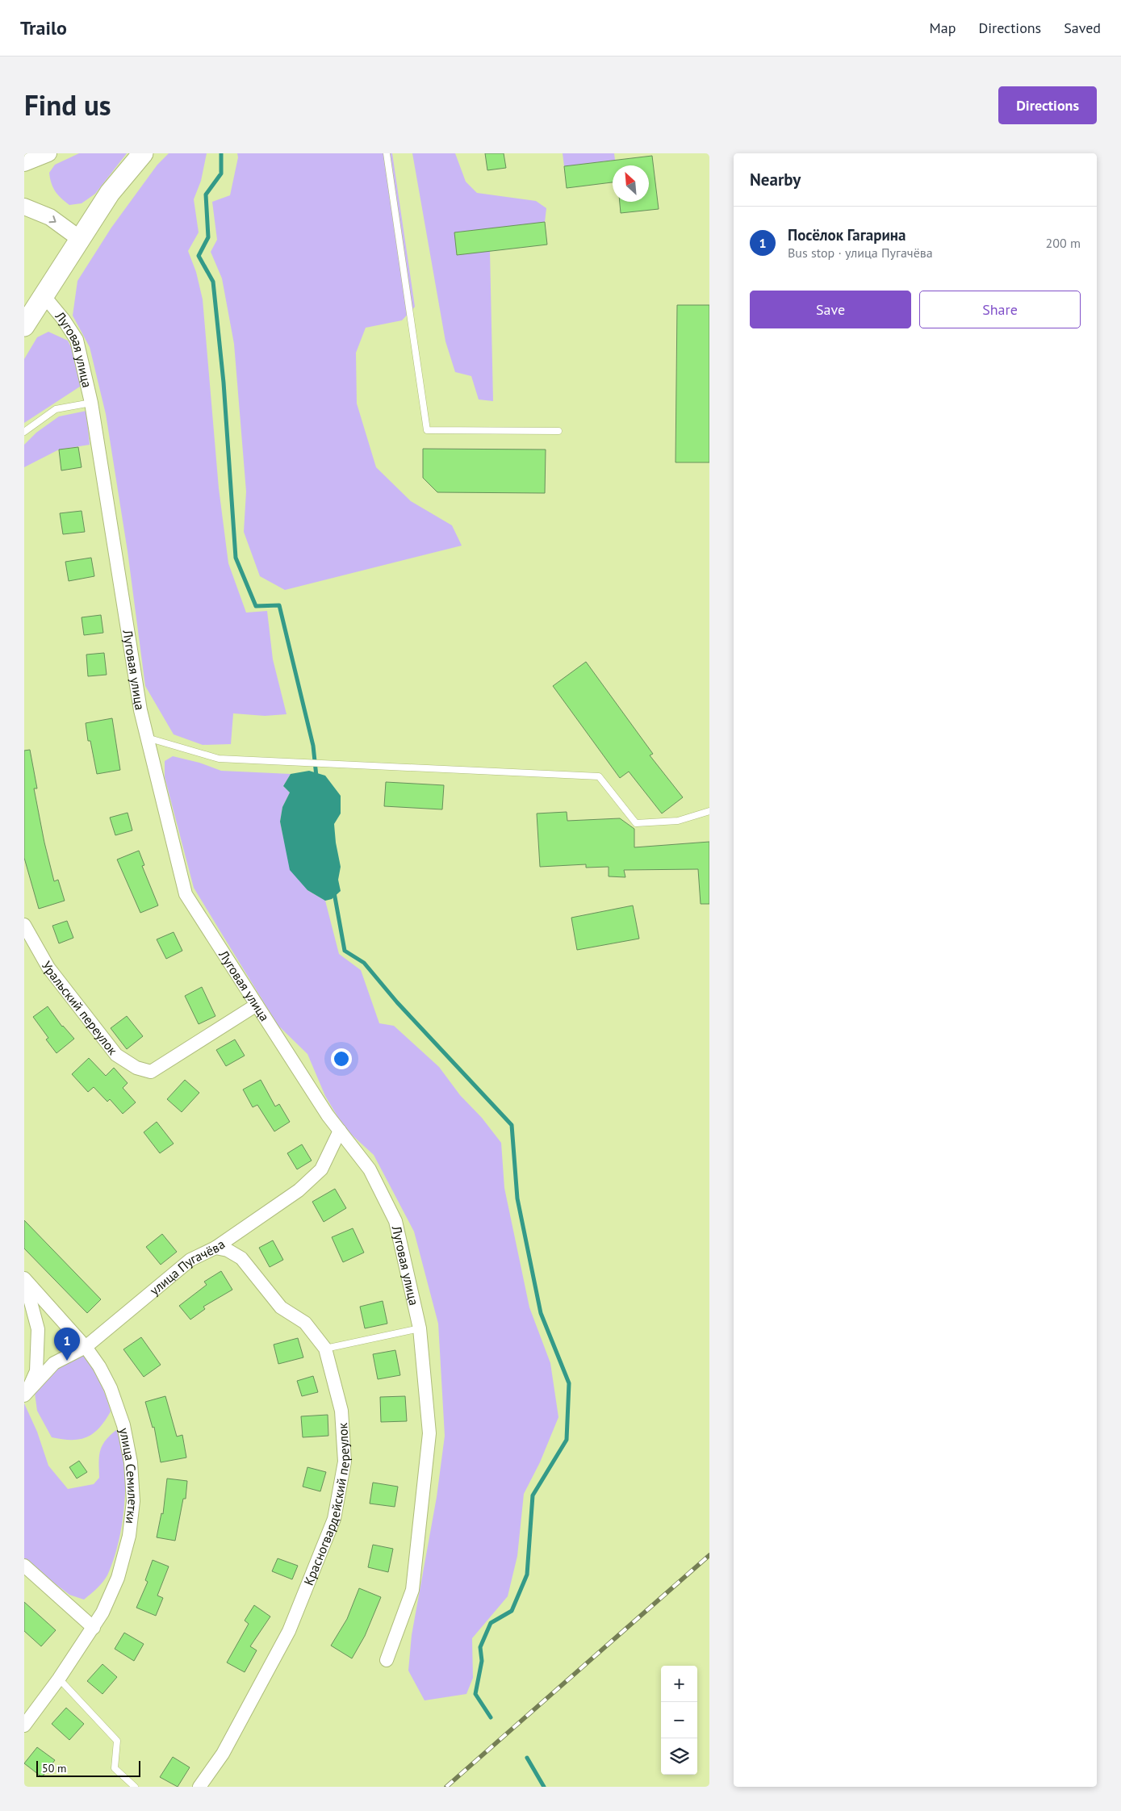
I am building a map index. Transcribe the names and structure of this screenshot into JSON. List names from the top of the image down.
{
  "streets": {
    "street": [
      "Луговая улица",
      "Уральский переулок",
      "улица Пугачёва",
      "улица Семилетки",
      "Красногвардейский переулок"
    ]
  },
  "crossings": [
    ["Луговая улица", "Уральский переулок"],
    ["Луговая улица", "улица Пугачёва"],
    ["улица Пугачёва", "улица Семилетки"],
    ["улица Пугачёва", "Красногвардейский переулок"]
  ],
  "scale_bar": "50 m",
  "north": "top left",
  "page": {
    "header": "Trailo",
    "nav": ["Map", "Directions", "Saved"],
    "title": "Find us",
    "buttons": [
      "Directions",
      ["Save", "Share"]
    ],
    "heading": "Nearby",
    "list": [
      {
        "mark": "1",
        "name": "Посёлок Гагарина",
        "note": "Bus stop · улица Пугачёва",
        "value": "200 m"
      }
    ],
    "pins": "1",
    "map_buttons": ["+", "−"],
    "scale": "50 m"
  }
}
